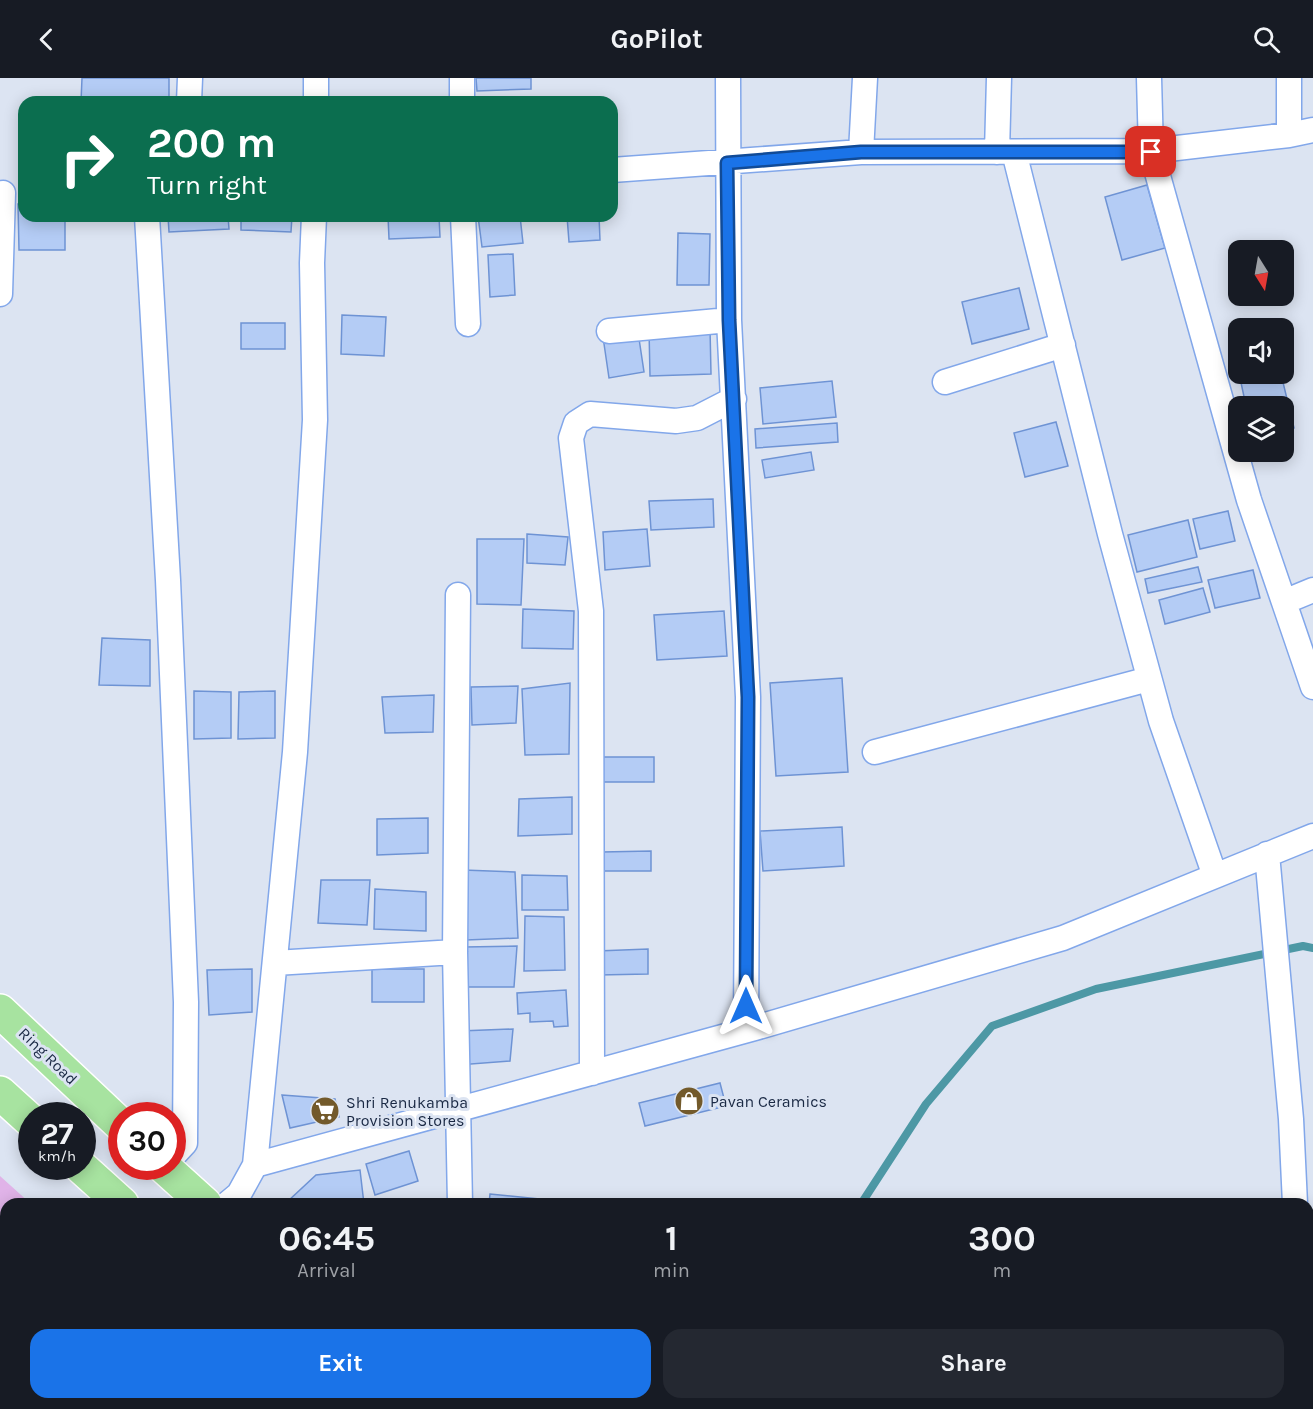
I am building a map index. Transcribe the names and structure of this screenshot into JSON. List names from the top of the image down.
{
  "streets": {
    "main road": ["Ring Road"]
  },
  "places": {
    "shop": ["Pavan Ceramics"],
    "supermarket": ["Shri Renukamba Provision Stores"]
  },
  "north": "bottom",
  "page": {
    "header": "GoPilot",
    "turn": ["200 m", "Turn right"],
    "speed": "27 km/h",
    "limit": "30",
    "eta": [
      "06:45",
      "Arrival",
      "1",
      "min",
      "300",
      "m"
    ],
    "buttons": ["Exit", "Share"]
  }
}
